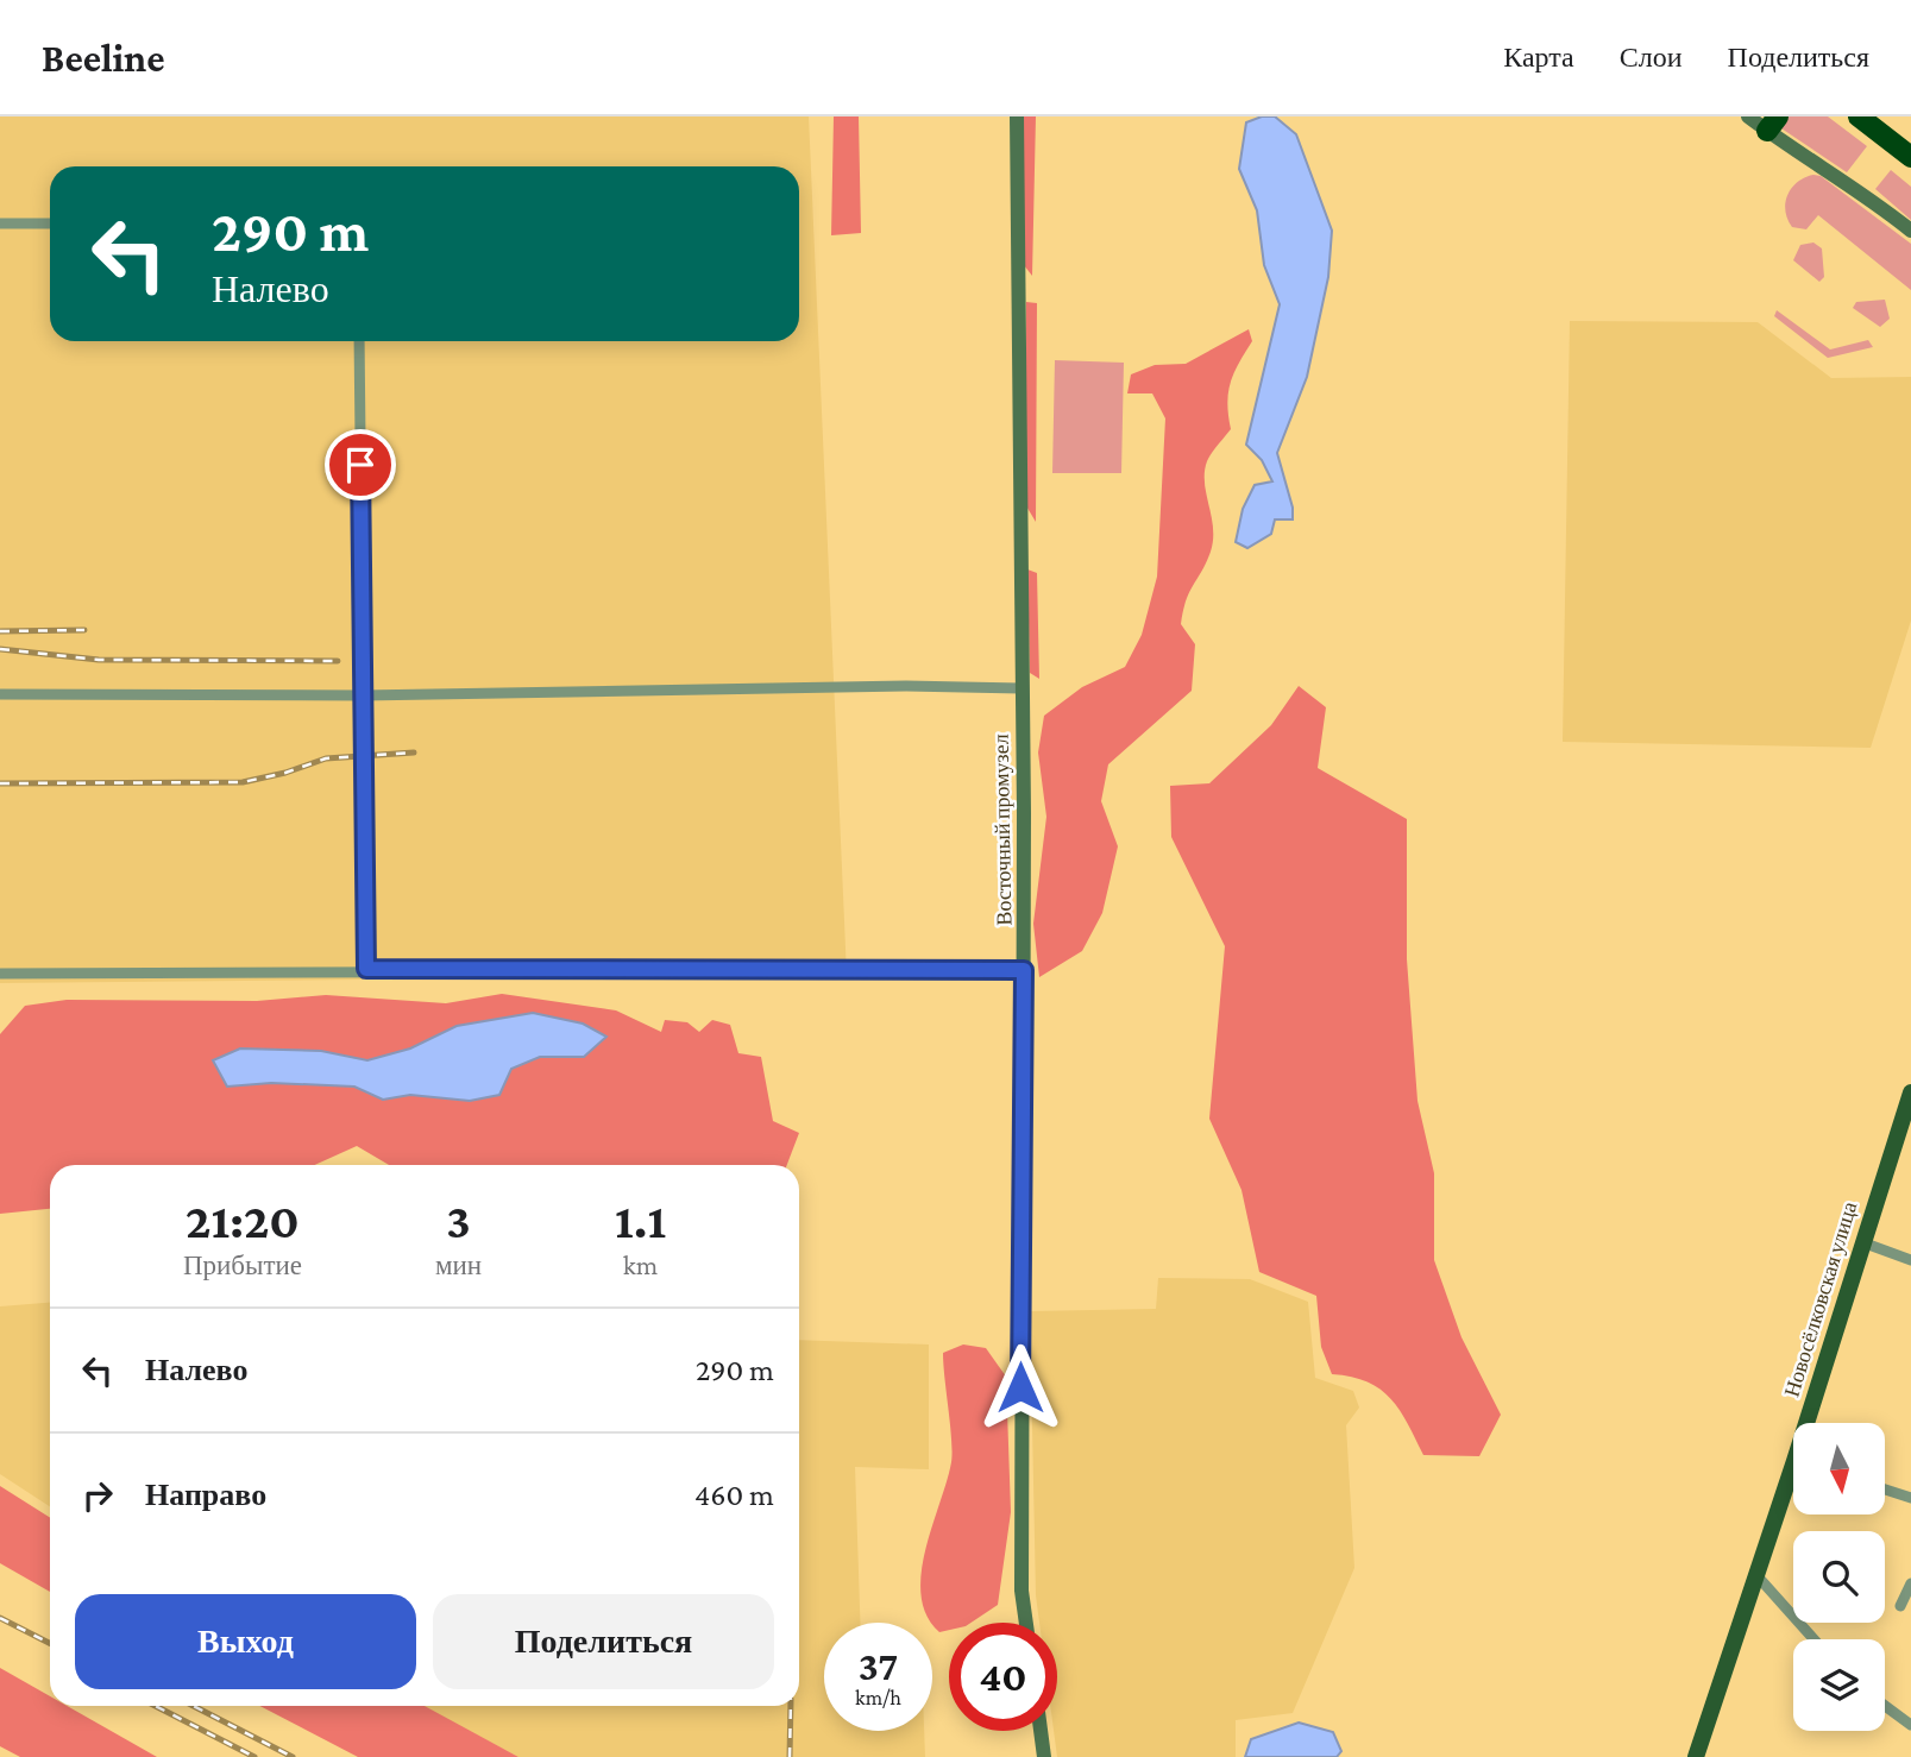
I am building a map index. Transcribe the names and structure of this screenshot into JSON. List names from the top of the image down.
{
  "streets": {
    "main road": ["Новосёлковская улица"],
    "street": ["Восточный промузел"]
  },
  "north": "bottom",
  "page": {
    "header": "Beeline",
    "nav": ["Карта", "Слои", "Поделиться"],
    "turn": ["290 m", "Налево"],
    "eta": [
      "21:20",
      "Прибытие",
      "3",
      "мин",
      "1.1",
      "km"
    ],
    "list": [
      {
        "name": "Налево",
        "value": "290 m"
      },
      {
        "name": "Направо",
        "value": "460 m"
      }
    ],
    "buttons": ["Выход", "Поделиться"],
    "speed": "37 km/h",
    "limit": "40"
  }
}
